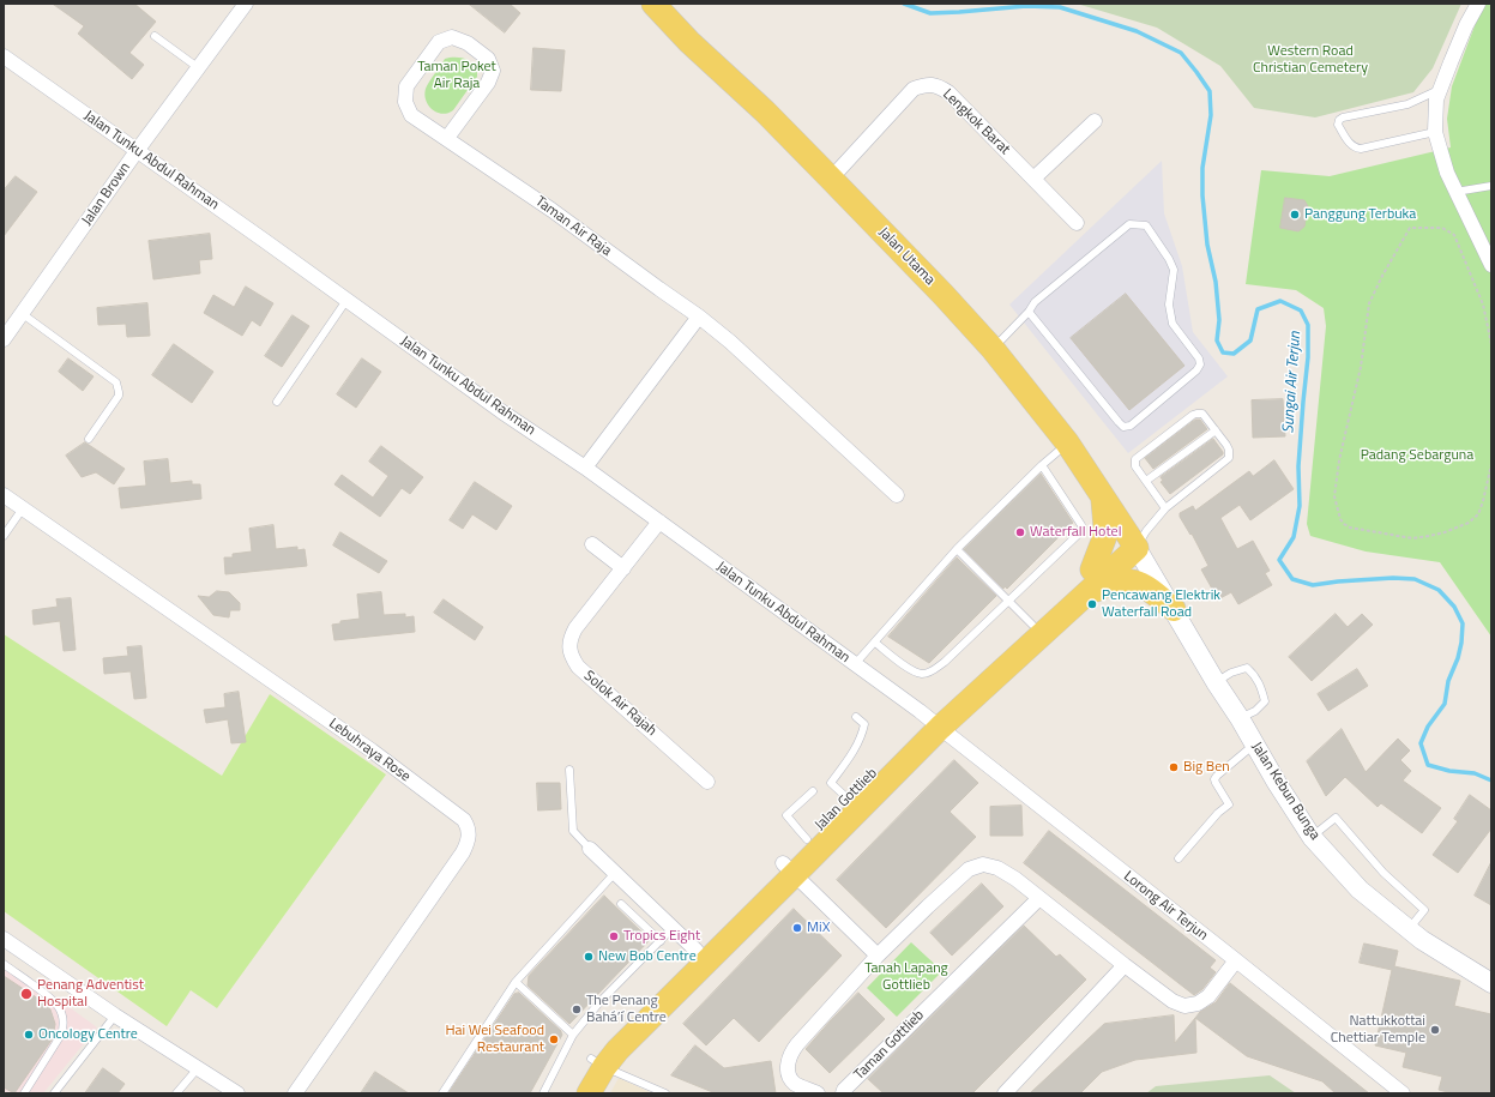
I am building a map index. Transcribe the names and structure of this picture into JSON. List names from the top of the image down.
{
  "streets": {
    "main road": ["Jalan Utama", "Jalan Gottlieb"],
    "street": [
      "Lengkok Barat",
      "Jalan Tunku Abdul Rahman",
      "Jalan Brown",
      "Taman Air Raja",
      "Solok Air Rajah",
      "Lebuhraya Rose",
      "Jalan Kebun Bunga",
      "Lorong Air Terjun",
      "Taman Gottlieb"
    ]
  },
  "crossings": [
    ["Lengkok Barat", "Jalan Utama"],
    ["Jalan Tunku Abdul Rahman", "Jalan Brown"],
    ["Jalan Tunku Abdul Rahman", "Solok Air Rajah"],
    ["Jalan Tunku Abdul Rahman", "Jalan Gottlieb"],
    ["Jalan Tunku Abdul Rahman", "Lorong Air Terjun"],
    ["Jalan Utama", "Jalan Kebun Bunga"],
    ["Jalan Utama", "Jalan Gottlieb"],
    ["Jalan Kebun Bunga", "Jalan Gottlieb"],
    ["Jalan Gottlieb", "Lorong Air Terjun"]
  ],
  "water": ["Sungai Air Terjun"],
  "parks": [
    "Western Road Christian Cemetery",
    "Taman Poket Air Raja",
    "Padang Sebarguna",
    "Tanah Lapang Gottlieb"
  ],
  "places": [
    "Panggung Terbuka",
    "Waterfall Hotel",
    "Pencawang Elektrik Waterfall Road",
    "Big Ben",
    "MiX",
    "Tropics Eight",
    "New Bob Centre",
    "Penang Adventist Hospital",
    "The Penang Bahá’í Centre",
    "Nattukkottai Chettiar Temple",
    "Oncology Centre",
    "Hai Wei Seafood Restaurant"
  ]
}
